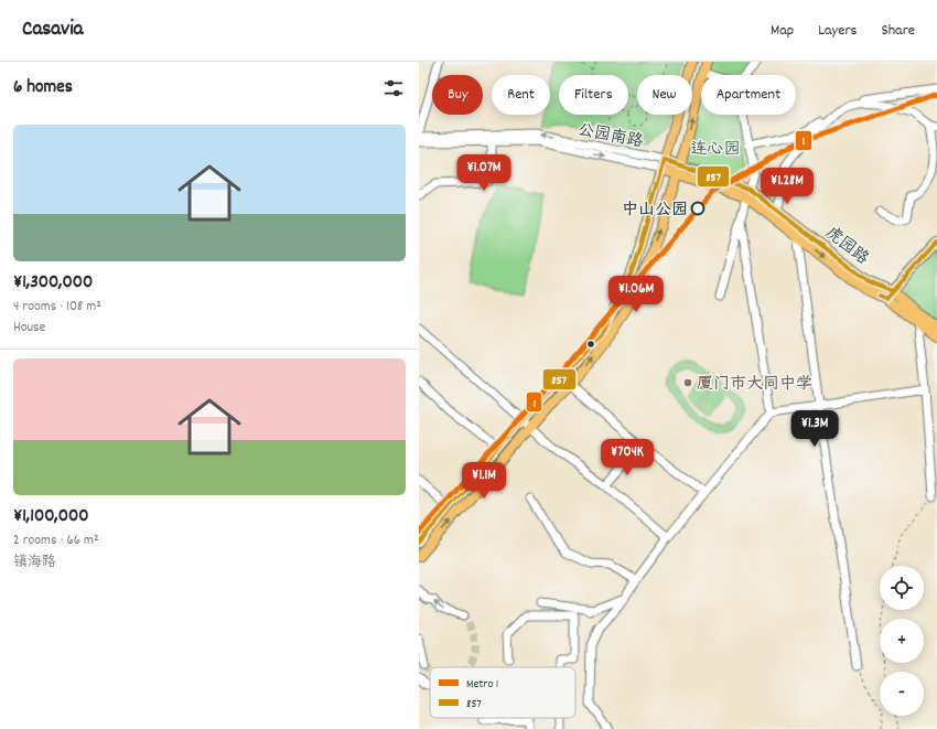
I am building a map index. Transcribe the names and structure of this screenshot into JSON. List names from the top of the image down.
{
  "streets": {
    "main road": ["虎园路"],
    "street": ["公园南路"]
  },
  "crossings": [
    ["公园南路", "虎园路"]
  ],
  "parks": ["连心园"],
  "places": ["中山公园", "厦门市大同中学"],
  "lines": ["metro line 1", "transit line 857"],
  "legend": ["Metro 1", "857"],
  "page": {
    "header": "Casavia",
    "nav": ["Map", "Layers", "Share"],
    "heading": "6 homes",
    "chip": [
      "Buy",
      "Rent",
      "Filters",
      "New",
      "Apartment"
    ],
    "list": [
      {
        "name": "¥1,300,000",
        "note": "4 rooms · 108 m² · House"
      },
      {
        "name": "¥1,100,000",
        "note": "2 rooms · 66 m² · 镇海路"
      }
    ],
    "price": [
      "¥1.07M",
      "¥1.28M",
      "¥1.06M",
      "¥1.3M",
      "¥704K",
      "¥1.1M"
    ],
    "map_buttons": ["+", "−"]
  }
}
